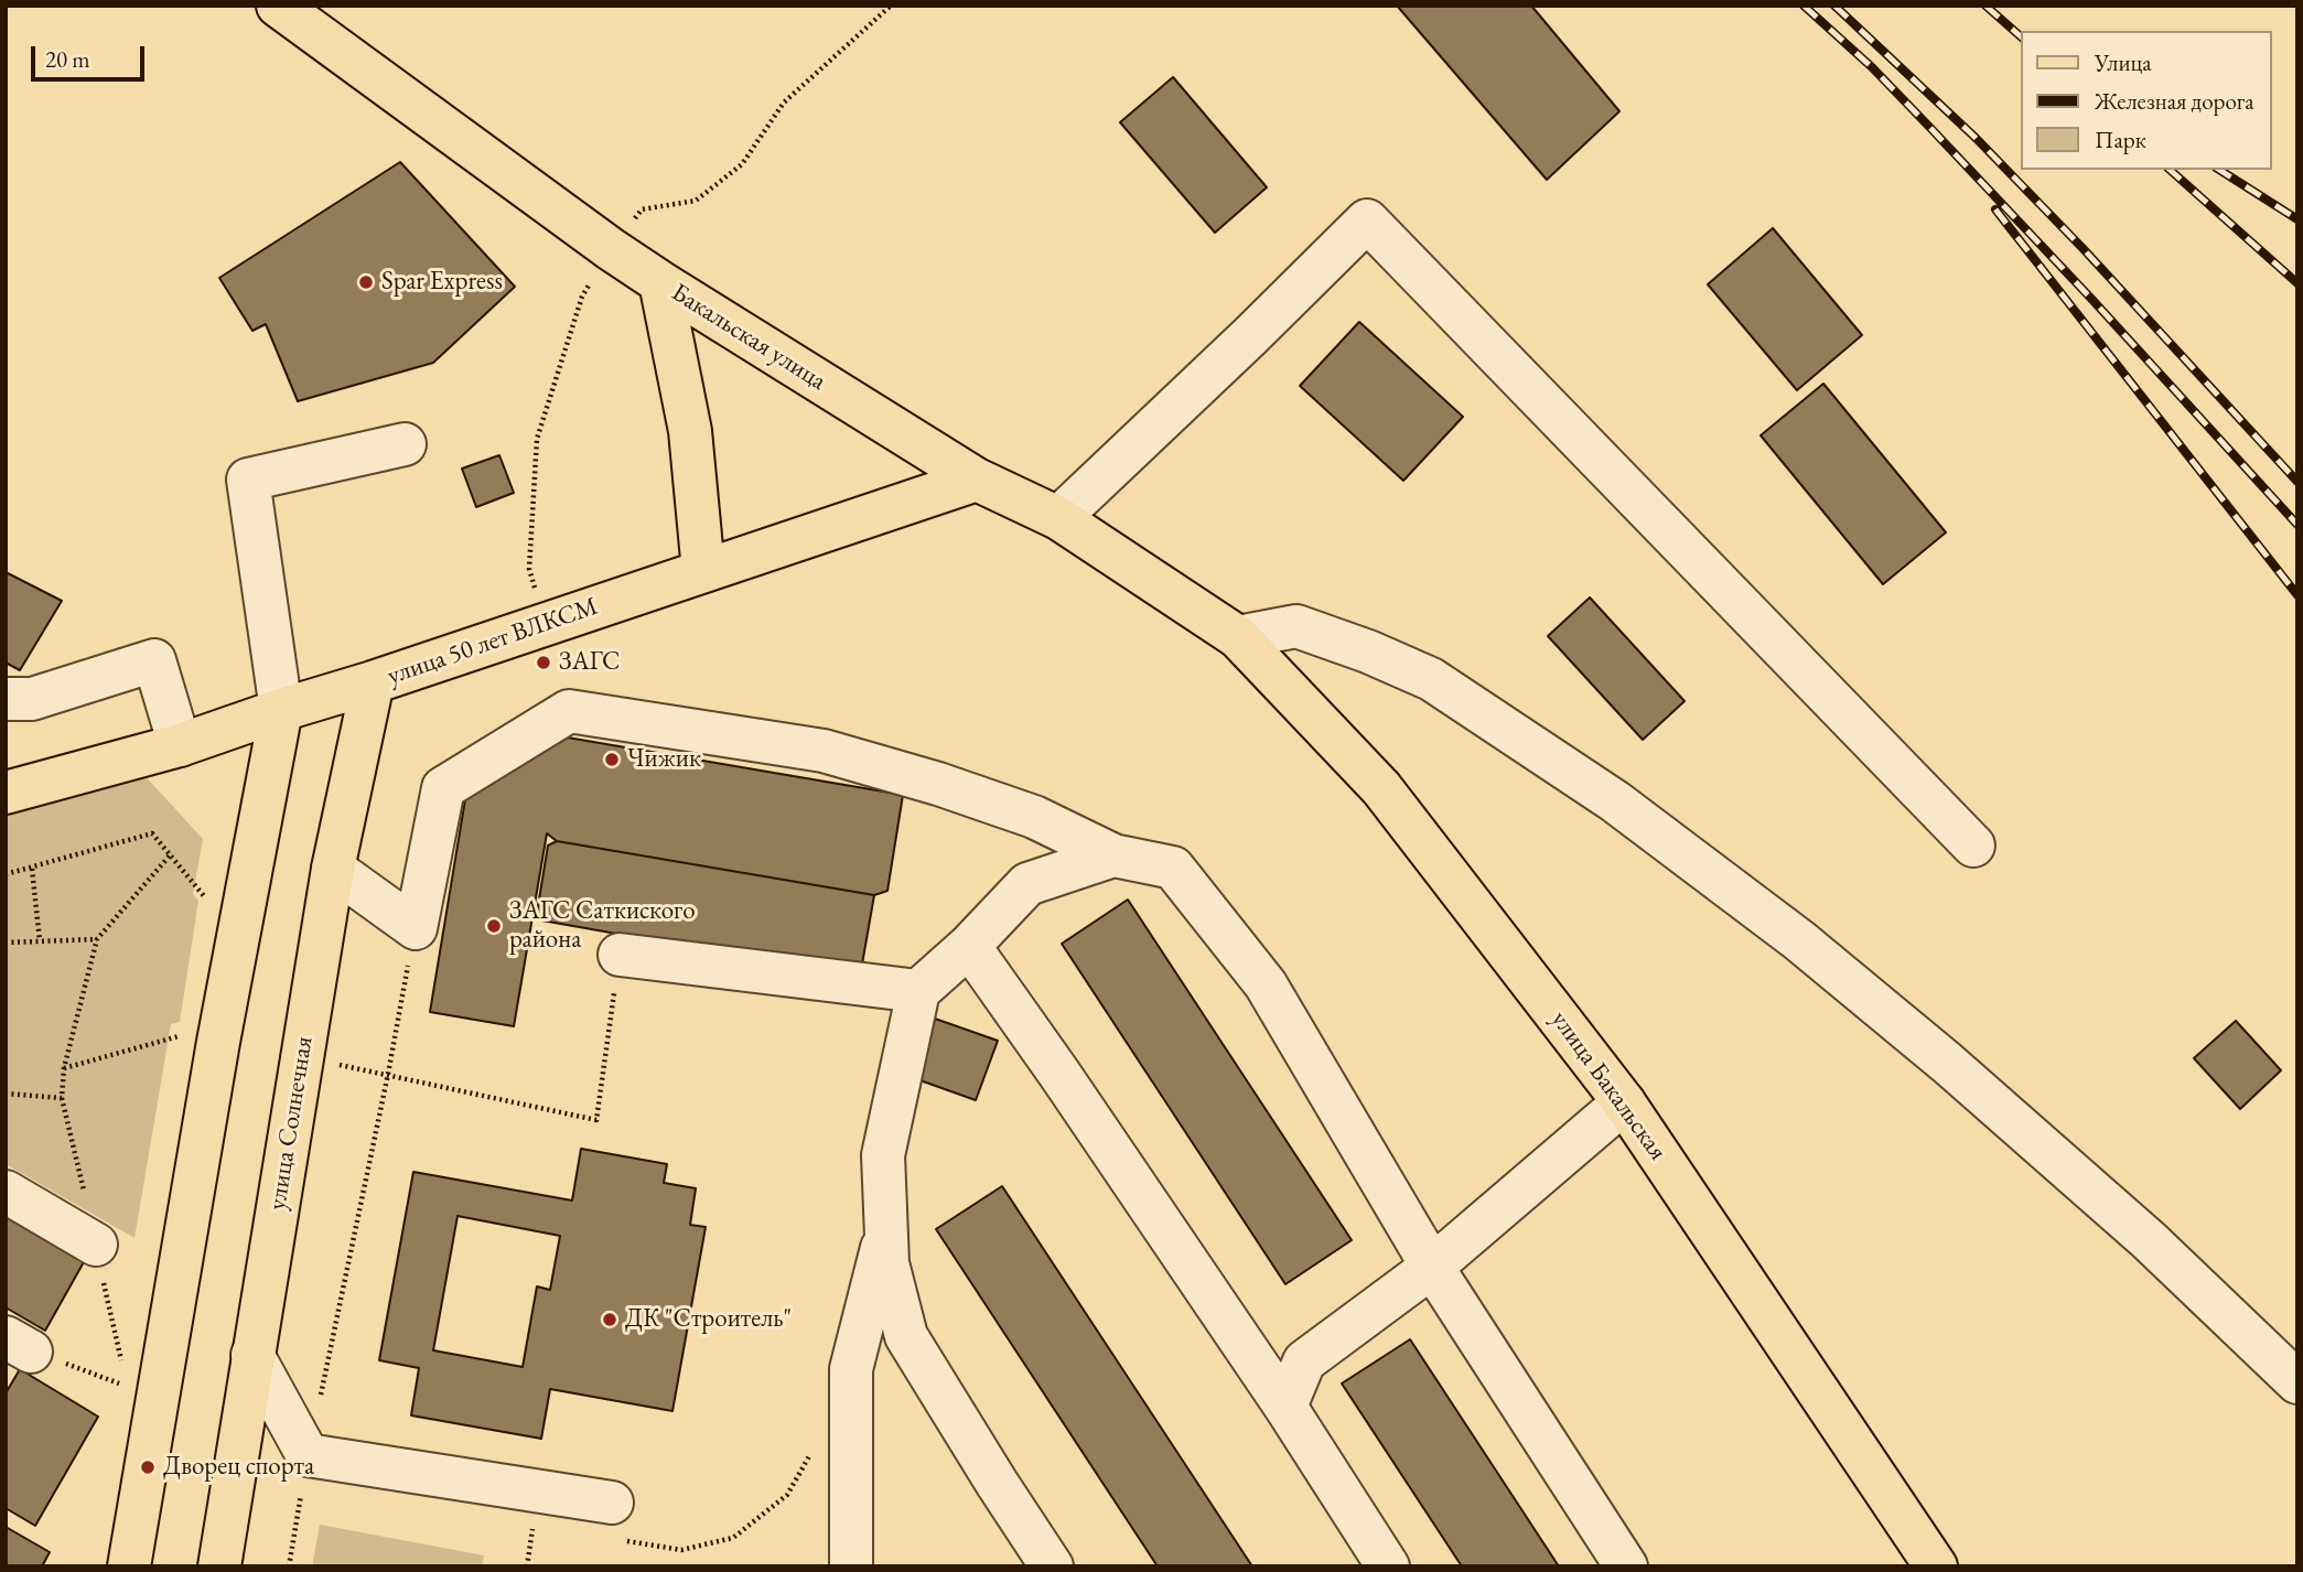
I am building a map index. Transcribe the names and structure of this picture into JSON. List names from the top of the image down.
{
  "streets": {
    "main road": [
      "Бакальская улица",
      "улица 50 лет ВЛКСМ",
      "улица Бакальская",
      "улица Солнечная"
    ]
  },
  "crossings": [
    ["Бакальская улица", "улица 50 лет ВЛКСМ"],
    ["Бакальская улица", "улица Бакальская"],
    ["улица 50 лет ВЛКСМ", "улица Солнечная"]
  ],
  "places": [
    "Spar Express",
    "ЗАГС",
    "Чижик",
    "ЗАГС Саткиского района",
    "ДК \"Строитель\"",
    "Дворец спорта"
  ],
  "legend": ["Улица", "Железная дорога", "Парк"],
  "scale_bar": "20 m"
}
